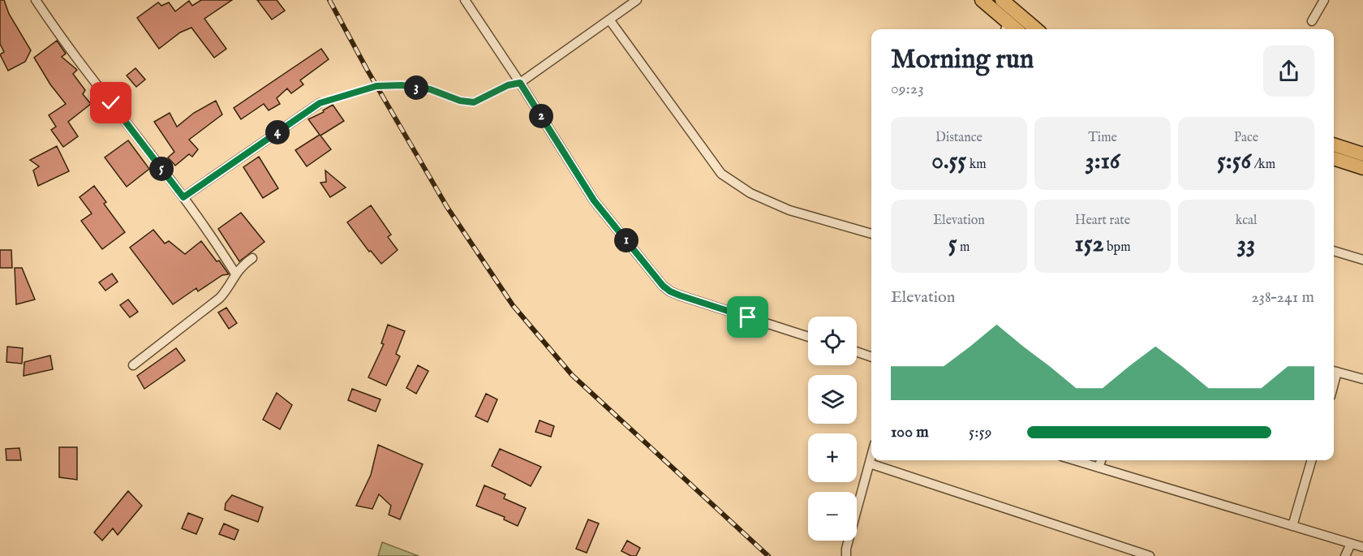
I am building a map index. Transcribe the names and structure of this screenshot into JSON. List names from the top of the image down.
{
  "page": {
    "heading": ["Morning run", "09:23"],
    "pins": [
      "3",
      "2",
      "4",
      "5",
      "1"
    ],
    "stats": [
      ["Distance", "0.55 km"],
      ["Time", "3:16"],
      ["Pace", "5:56 /km"],
      ["Elevation", "5 m"],
      ["Heart rate", "152 bpm"],
      ["kcal", "33"]
    ],
    "chart": ["Elevation", "238–241 m"],
    "map_buttons": ["+", "−"],
    "list": [
      {
        "name": "100 m",
        "note": "5:59"
      }
    ]
  }
}
